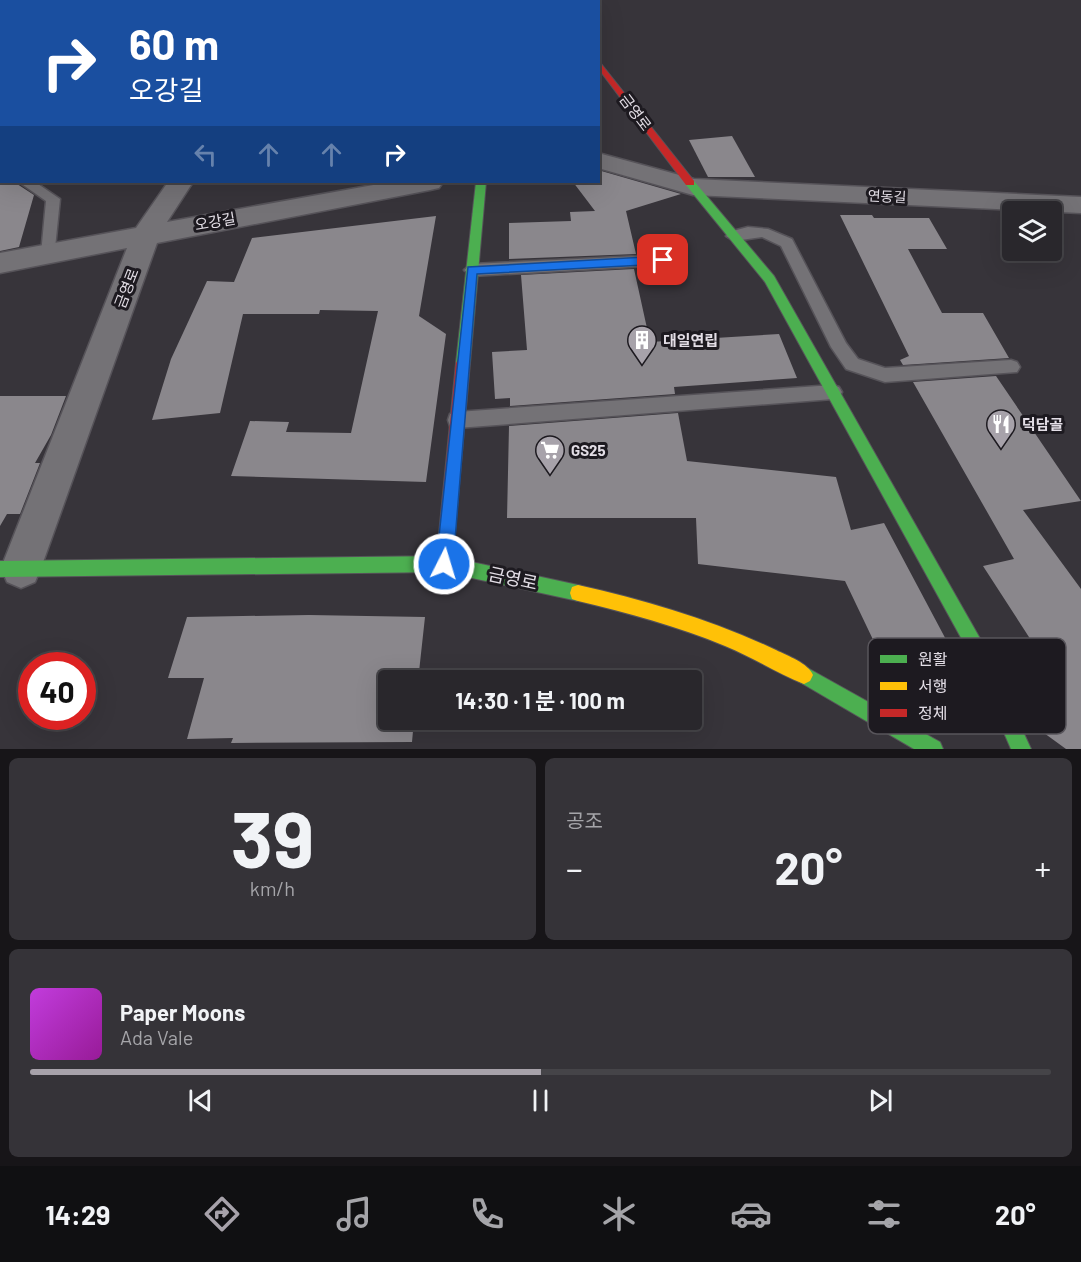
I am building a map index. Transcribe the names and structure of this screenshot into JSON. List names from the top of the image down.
{
  "streets": {
    "street": ["금영로", "연동길", "오강길"]
  },
  "crossings": [
    ["금영로", "연동길"],
    ["금영로", "오강길"]
  ],
  "places": {
    "building": ["대일연립"],
    "restaurant": ["덕담골"],
    "supermarket": ["GS25"]
  },
  "legend": ["원활", "서행", "정체"],
  "page": {
    "turn": ["60 m", "오강길"],
    "limit": "40",
    "trip": "14:30 · 1 분 · 100 m",
    "tile": [
      ["39", "km/h"],
      "공조"
    ],
    "heat": ["−", "20°", "+"],
    "song": ["Paper Moons", "Ada Vale"],
    "tabs": ["14:29", "20°"]
  }
}
